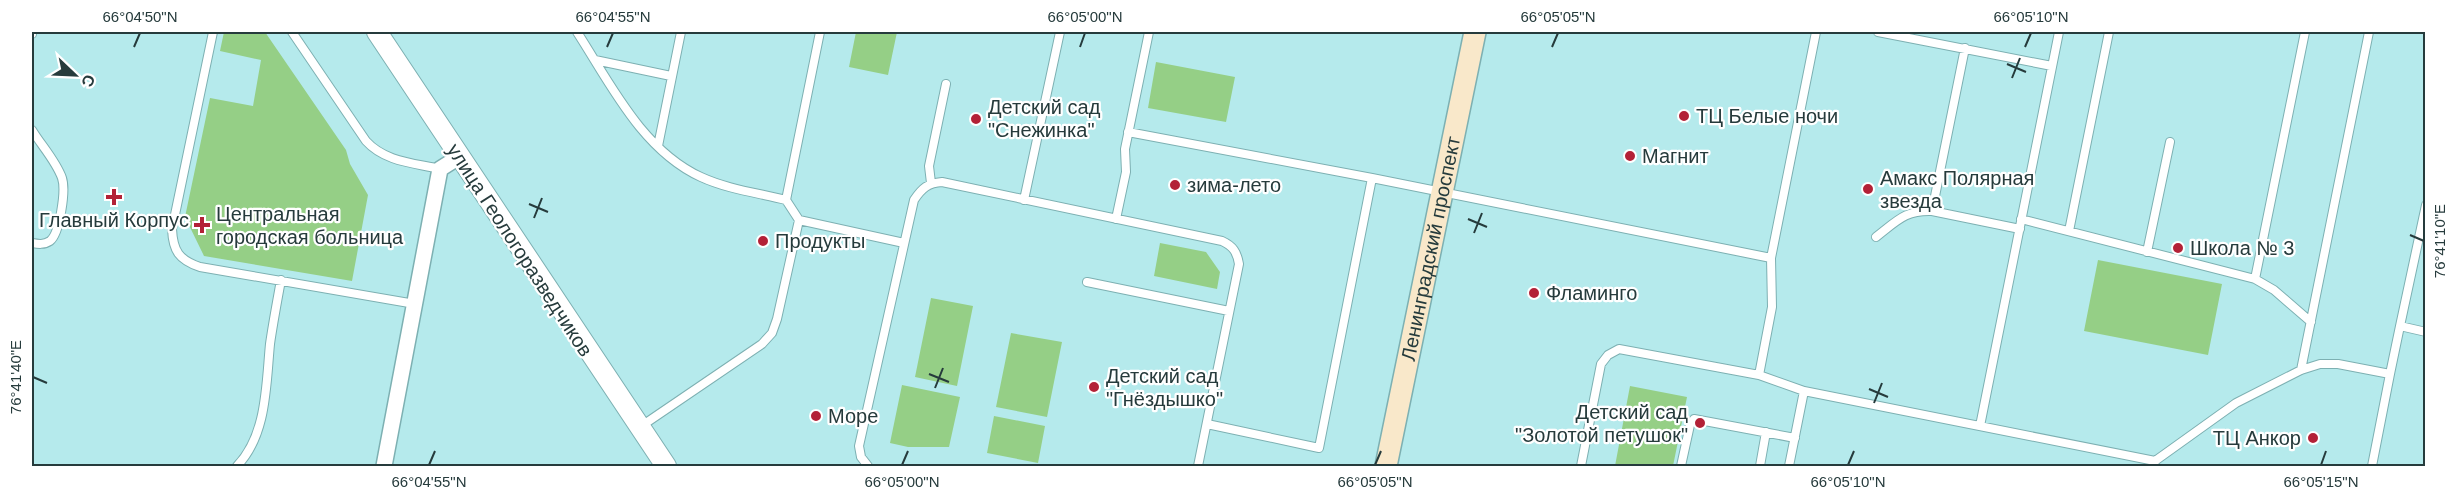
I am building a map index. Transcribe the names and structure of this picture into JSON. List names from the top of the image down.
{
  "streets": {
    "main road": ["Ленинградский проспект"],
    "street": ["улица Геологоразведчиков"]
  },
  "places": {
    "other": [
      "ТЦ Белые ночи",
      "Детский сад \"Снежинка\"",
      "Магнит",
      "зима-лето",
      "Амакс Полярная звезда",
      "Продукты",
      "Школа № 3",
      "Фламинго",
      "Детский сад \"Гнёздышко\"",
      "Море",
      "Детский сад \"Золотой петушок\"",
      "ТЦ Анкор"
    ],
    "health": ["Главный Корпус", "Центральная городская больница"]
  },
  "north": "bottom right",
  "coordinates": [
    "66°04'50\"N",
    "66°04'55\"N",
    "66°05'00\"N",
    "66°05'05\"N",
    "66°05'10\"N",
    "76°41'10\"E",
    "76°41'40\"E",
    "66°05'15\"N"
  ]
}
